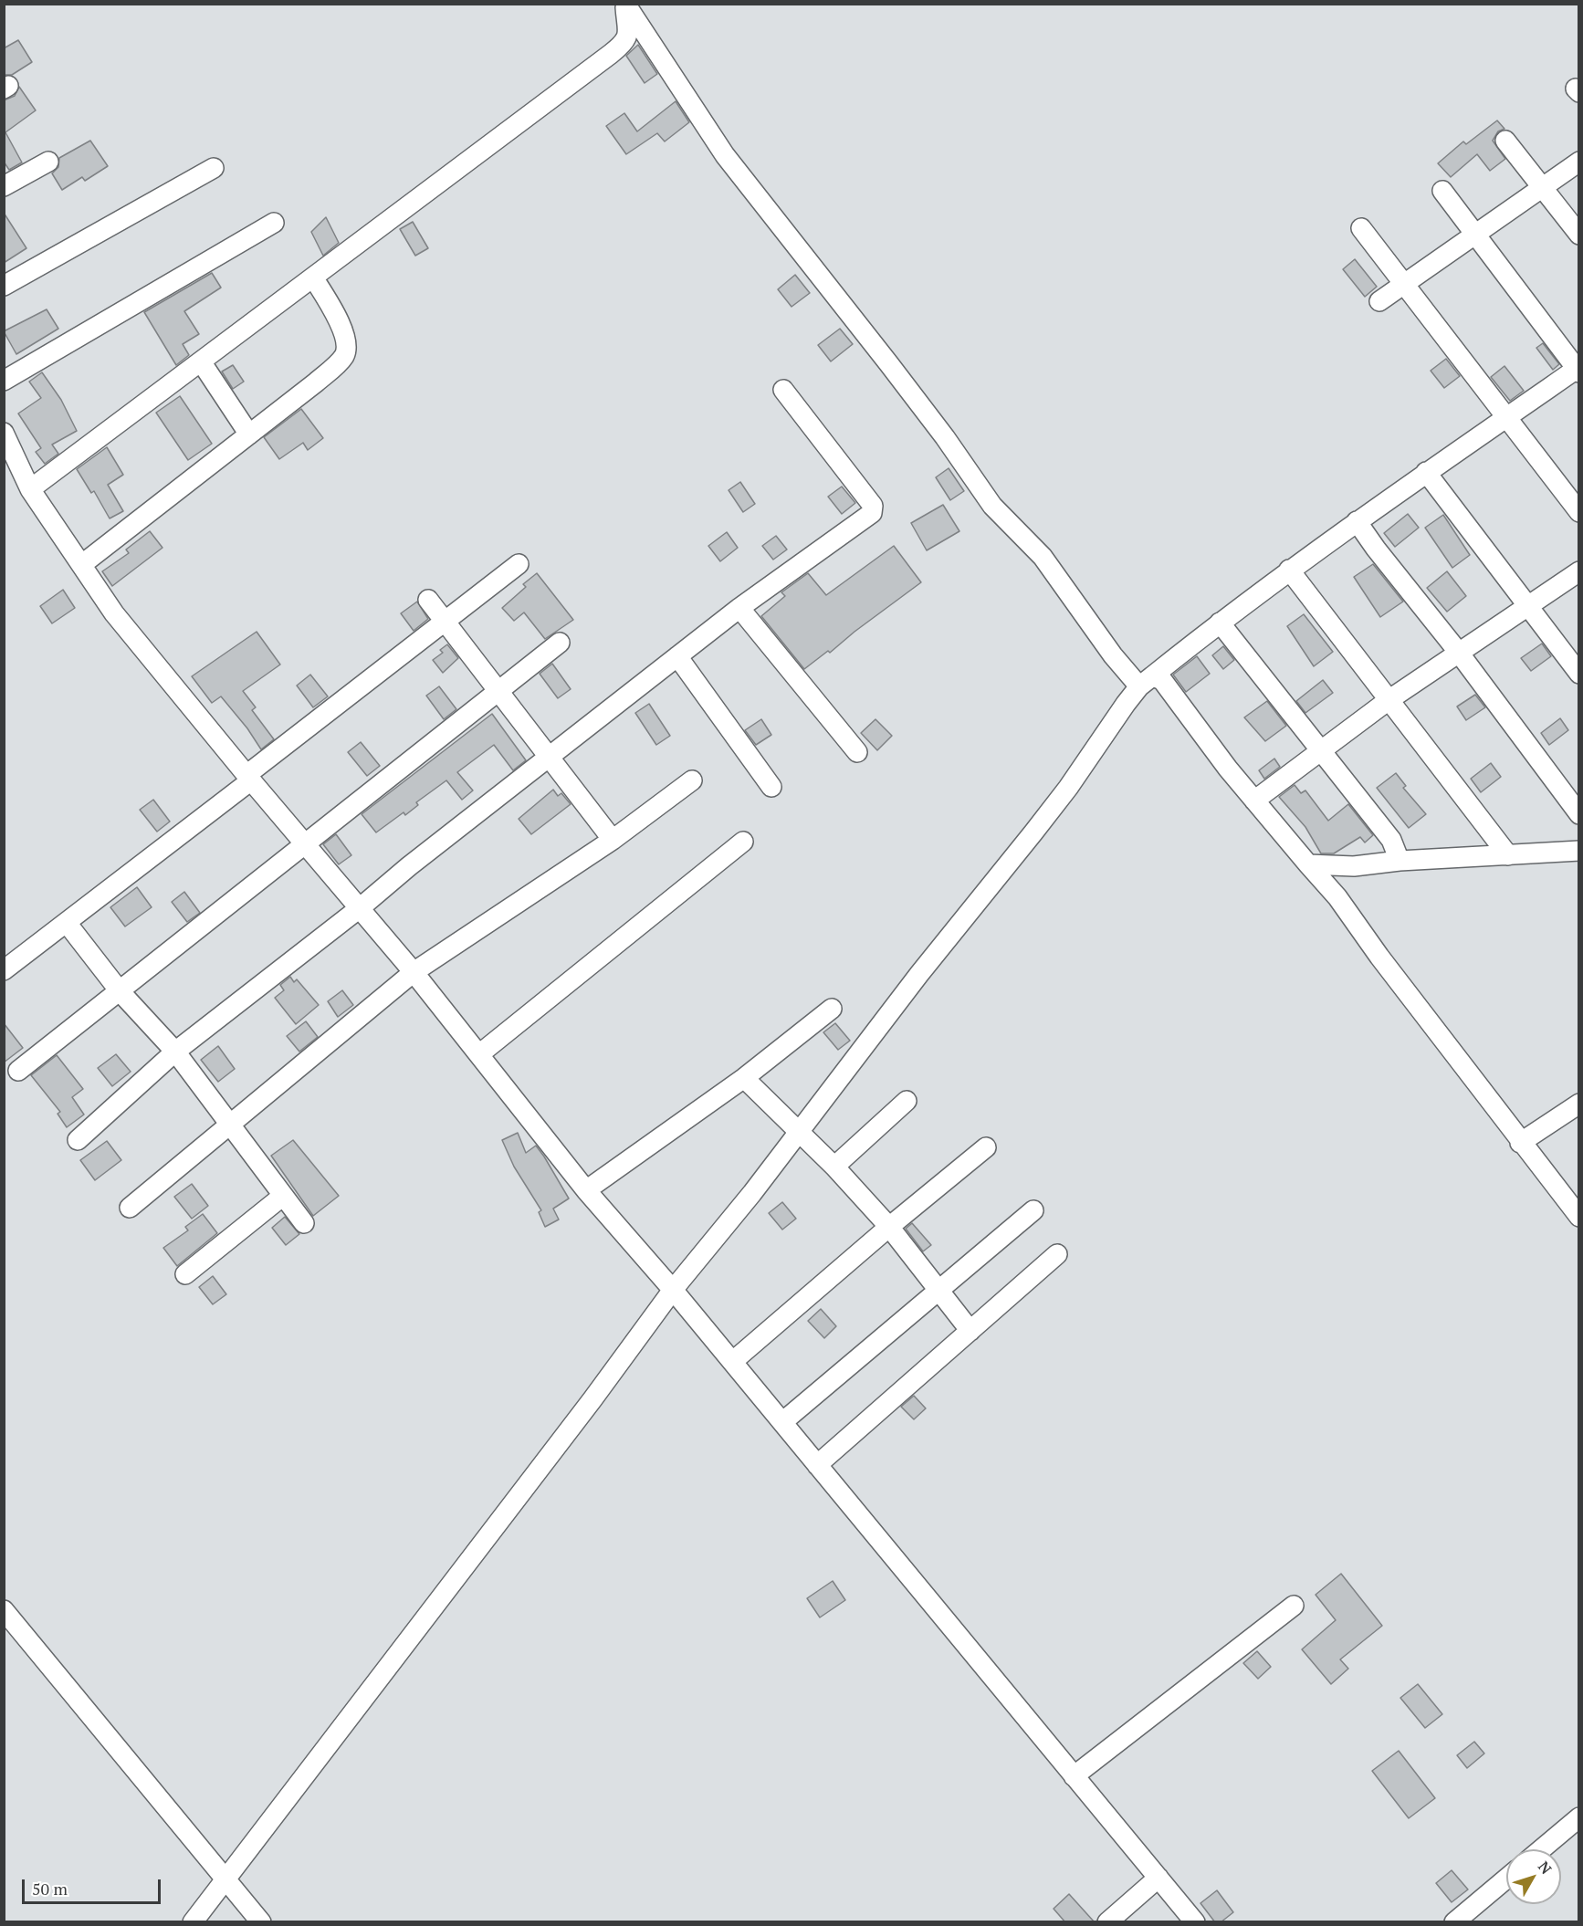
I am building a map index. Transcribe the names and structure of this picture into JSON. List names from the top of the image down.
{
  "scale_bar": "50 m",
  "north": "top right"
}
